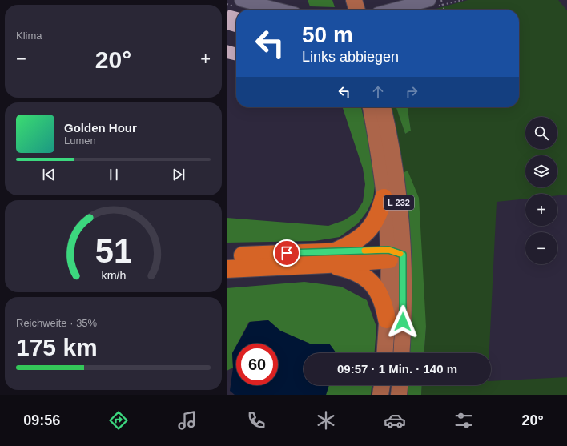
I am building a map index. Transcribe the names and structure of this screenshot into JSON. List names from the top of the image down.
{
  "streets": {
    "main road": ["L 232"]
  },
  "page": {
    "tile": [
      "Klima",
      ["Reichweite · 35%", "175 km"]
    ],
    "turn": ["50 m", "Links abbiegen"],
    "heat": ["−", "20°", "+"],
    "song": ["Golden Hour", "Lumen"],
    "map_buttons": ["+", "−"],
    "limit": "60",
    "trip": "09:57 · 1 Min. · 140 m",
    "tabs": ["09:56", "20°"],
    "gauge": ["51", "km/h"]
  }
}
